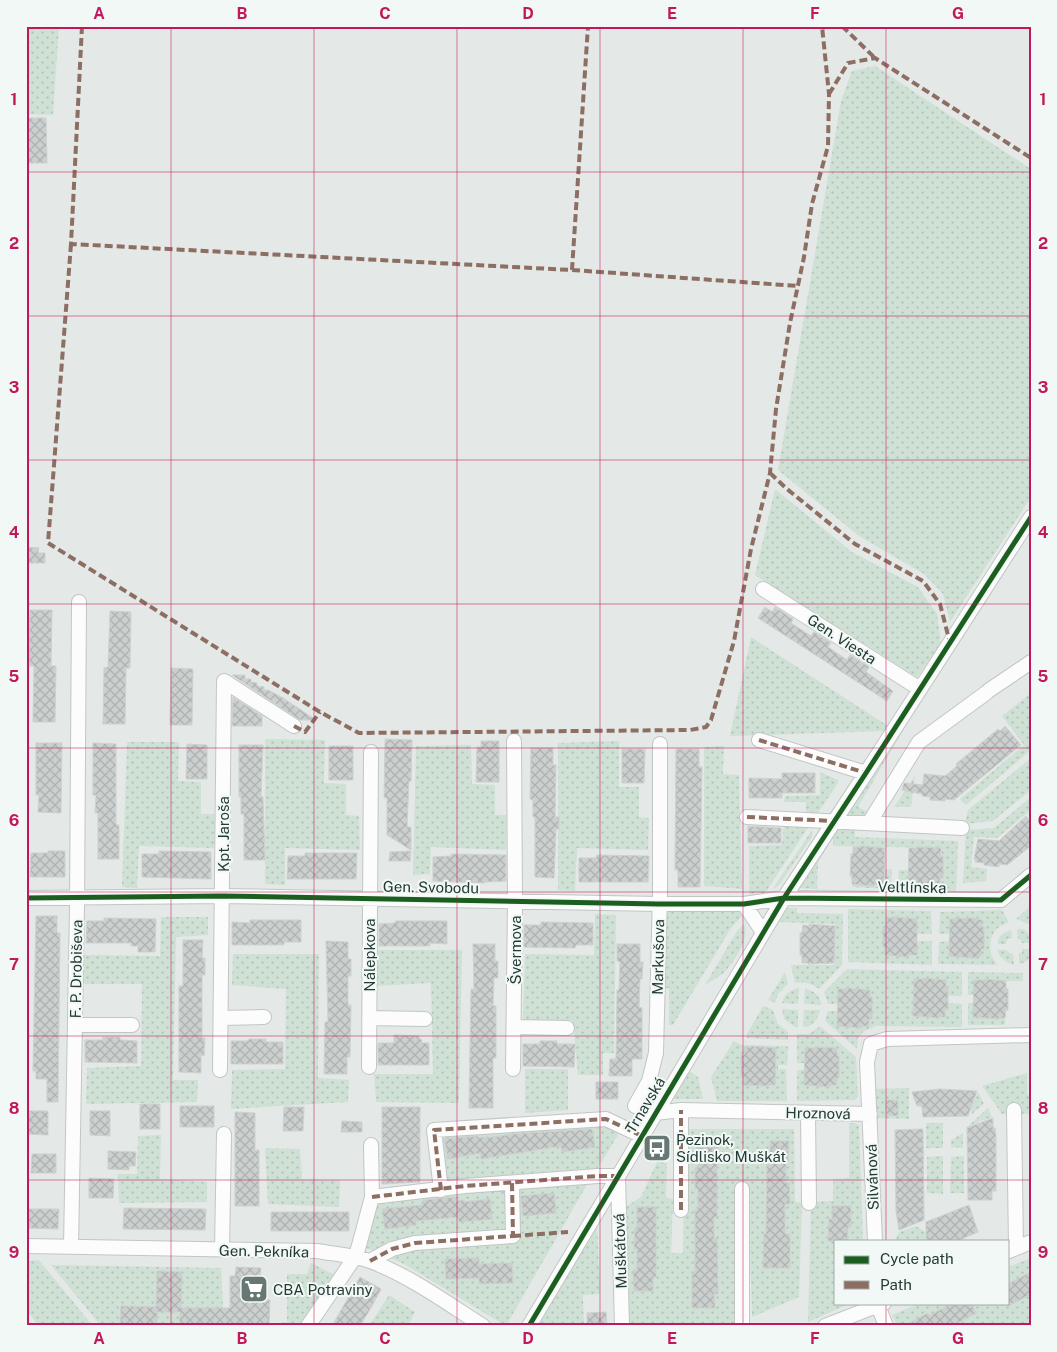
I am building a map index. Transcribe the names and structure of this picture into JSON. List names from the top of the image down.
{
  "streets": {
    "street": [
      "Gen. Viesta",
      "Kpt. Jaroša",
      "Gen. Svobodu",
      "Veltlínska",
      "Švermova",
      "Nálepkova",
      "Markušova",
      "F. P. Drobiševa",
      "Trnavská",
      "Hroznová",
      "Silvánová",
      "Gen. Pekníka",
      "Muškátová"
    ]
  },
  "crossings": [
    ["Gen. Viesta", "Trnavská"],
    ["Kpt. Jaroša", "Gen. Svobodu"],
    ["Gen. Svobodu", "Veltlínska"],
    ["Gen. Svobodu", "Švermova"],
    ["Gen. Svobodu", "Nálepkova"],
    ["Gen. Svobodu", "Markušova"],
    ["Gen. Svobodu", "F. P. Drobiševa"],
    ["Gen. Svobodu", "Trnavská"],
    ["Veltlínska", "Trnavská"],
    ["F. P. Drobiševa", "Gen. Pekníka"],
    ["Trnavská", "Hroznová"],
    ["Trnavská", "Muškátová"],
    ["Hroznová", "Silvánová"]
  ],
  "places": {
    "bus stop": ["Pezinok, Sídlisko Muškát"],
    "supermarket": ["CBA Potraviny"]
  },
  "legend": ["Cycle path", "Path"],
  "grid": {
    "columns": [
      "A",
      "B",
      "C",
      "D",
      "E",
      "F",
      "G"
    ],
    "rows": [
      "1",
      "2",
      "3",
      "4",
      "5",
      "6",
      "7",
      "8",
      "9"
    ]
  }
}
